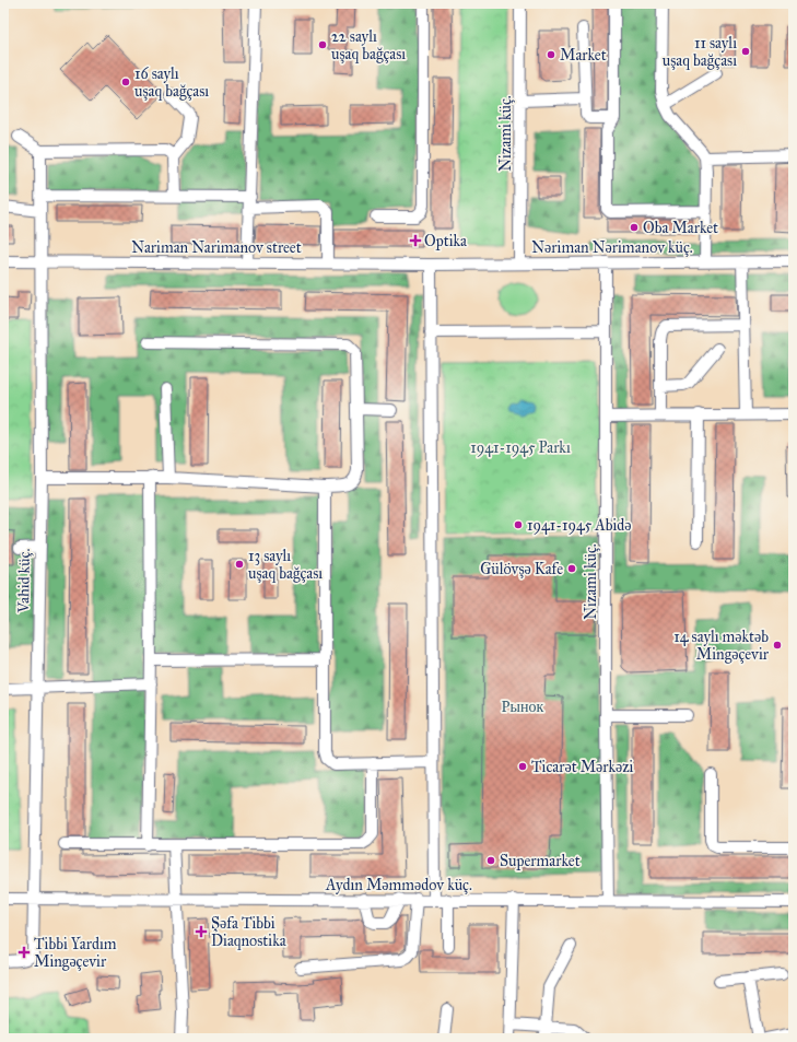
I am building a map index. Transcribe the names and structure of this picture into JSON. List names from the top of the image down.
{
  "streets": {
    "street": [
      "Nizami küç.",
      "Nariman Narimanov street",
      "Nəriman Nərimanov küç.",
      "Vahid küç.",
      "Aydın Məmmədov küç."
    ]
  },
  "crossings": [
    ["Nizami küç.", "Nəriman Nərimanov küç."],
    ["Nizami küç.", "Aydın Məmmədov küç."],
    ["Nariman Narimanov street", "Nəriman Nərimanov küç."],
    ["Nariman Narimanov street", "Vahid küç."],
    ["Vahid küç.", "Aydın Məmmədov küç."]
  ],
  "parks": ["1941-1945 Parkı", "Рынок"],
  "places": {
    "other": [
      "22 saylı uşaq bağçası",
      "11 saylı uşaq bağçası",
      "Market",
      "16 saylı uşaq bağçası",
      "Oba Market",
      "1941-1945 Abidə",
      "13 saylı uşaq bağçası",
      "Gülövşə Kafe",
      "14 saylı məktəb Mingəçevir",
      "Ticarət Mərkəzi",
      "Supermarket"
    ],
    "health": ["Optika", "Şəfa Tibbi Diaqnostika", "Tibbi Yardım Mingəçevir"]
  }
}
